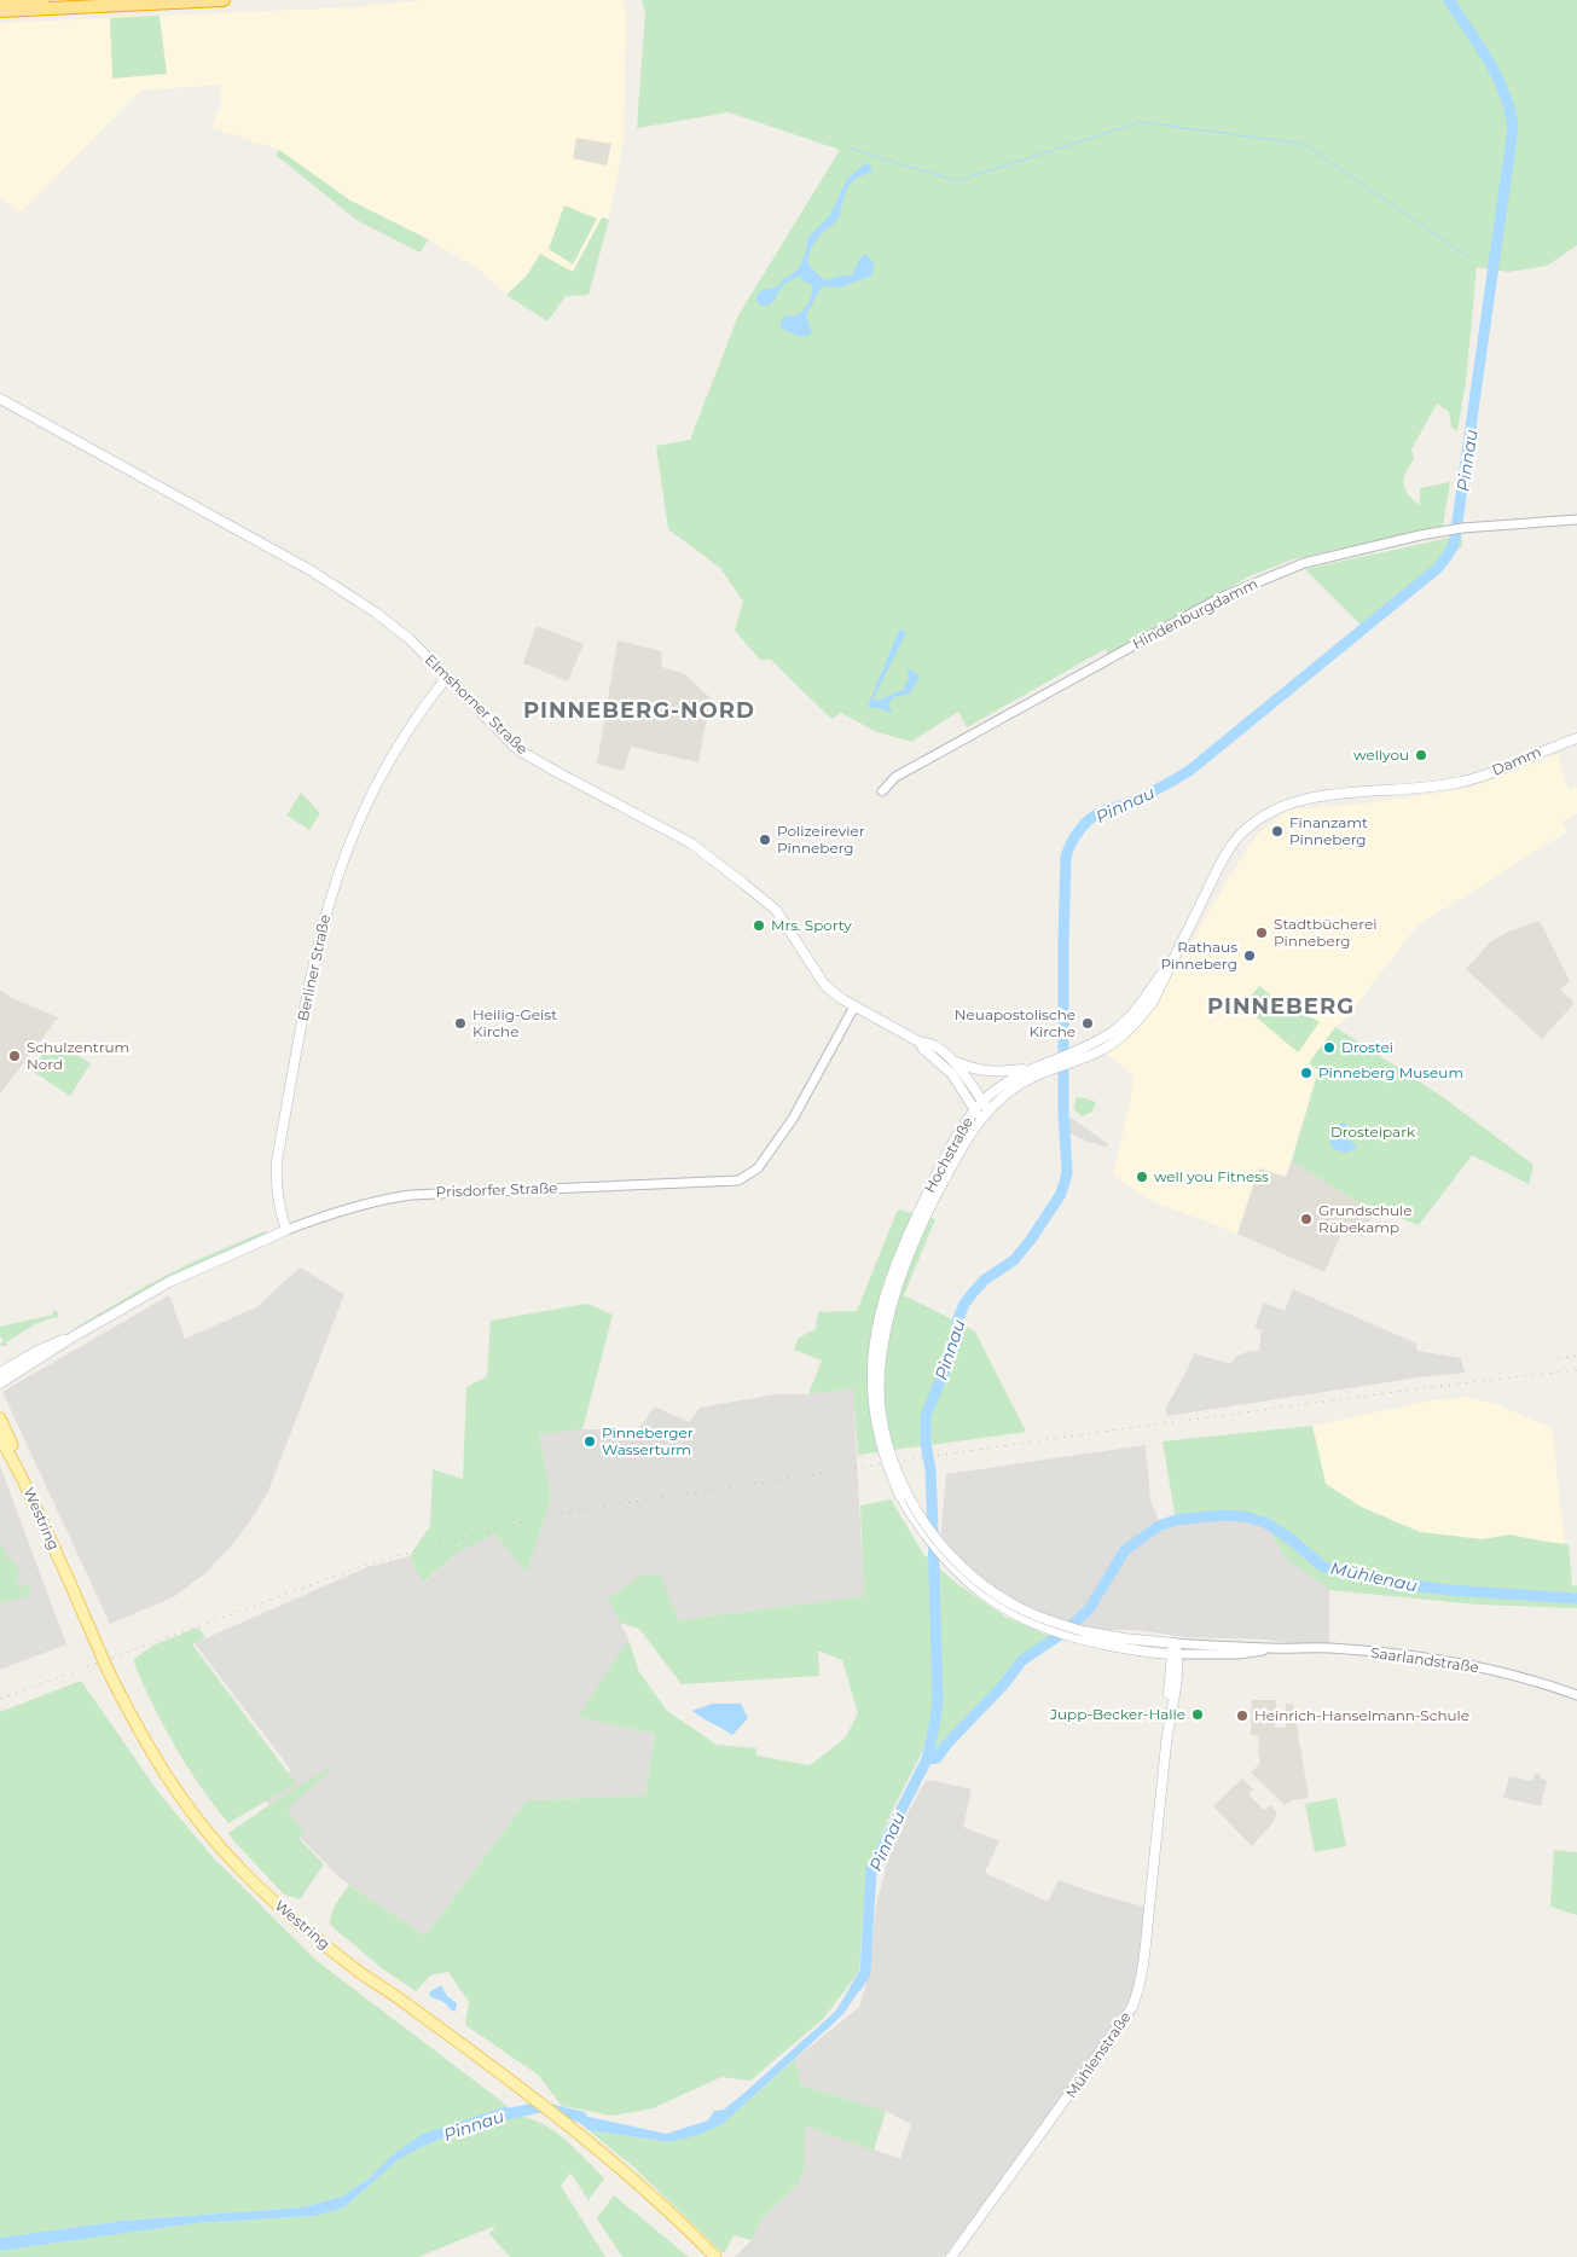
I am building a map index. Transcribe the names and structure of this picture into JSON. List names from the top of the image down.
{
  "streets": {
    "main road": [
      "Elmshorner Straße",
      "Damm",
      "Berliner Straße",
      "Hochstraße",
      "Prisdorfer Straße",
      "Westring",
      "Mühlenstraße"
    ],
    "street": ["Hindenburgdamm", "Saarlandstraße"]
  },
  "crossings": [
    ["Elmshorner Straße", "Berliner Straße"],
    ["Elmshorner Straße", "Hochstraße"],
    ["Elmshorner Straße", "Prisdorfer Straße"],
    ["Berliner Straße", "Prisdorfer Straße"],
    ["Saarlandstraße", "Mühlenstraße"]
  ],
  "districts": ["PINNEBERG-NORD", "PINNEBERG"],
  "water": ["Pinnau", "Mühlenau"],
  "parks": ["Drosteipark"],
  "places": [
    "wellyou",
    "Finanzamt Pinneberg",
    "Polizeirevier Pinneberg",
    "Mrs. Sporty",
    "Stadtbücherei Pinneberg",
    "Rathaus Pinneberg",
    "Heilig-Geist Kirche",
    "Neuapostolische Kirche",
    "Drostei",
    "Schulzentrum Nord",
    "Pinneberg Museum",
    "well you Fitness",
    "Grundschule Rübekamp",
    "Pinneberger Wasserturm",
    "Jupp-Becker-Halle",
    "Heinrich-Hanselmann-Schule"
  ]
}
